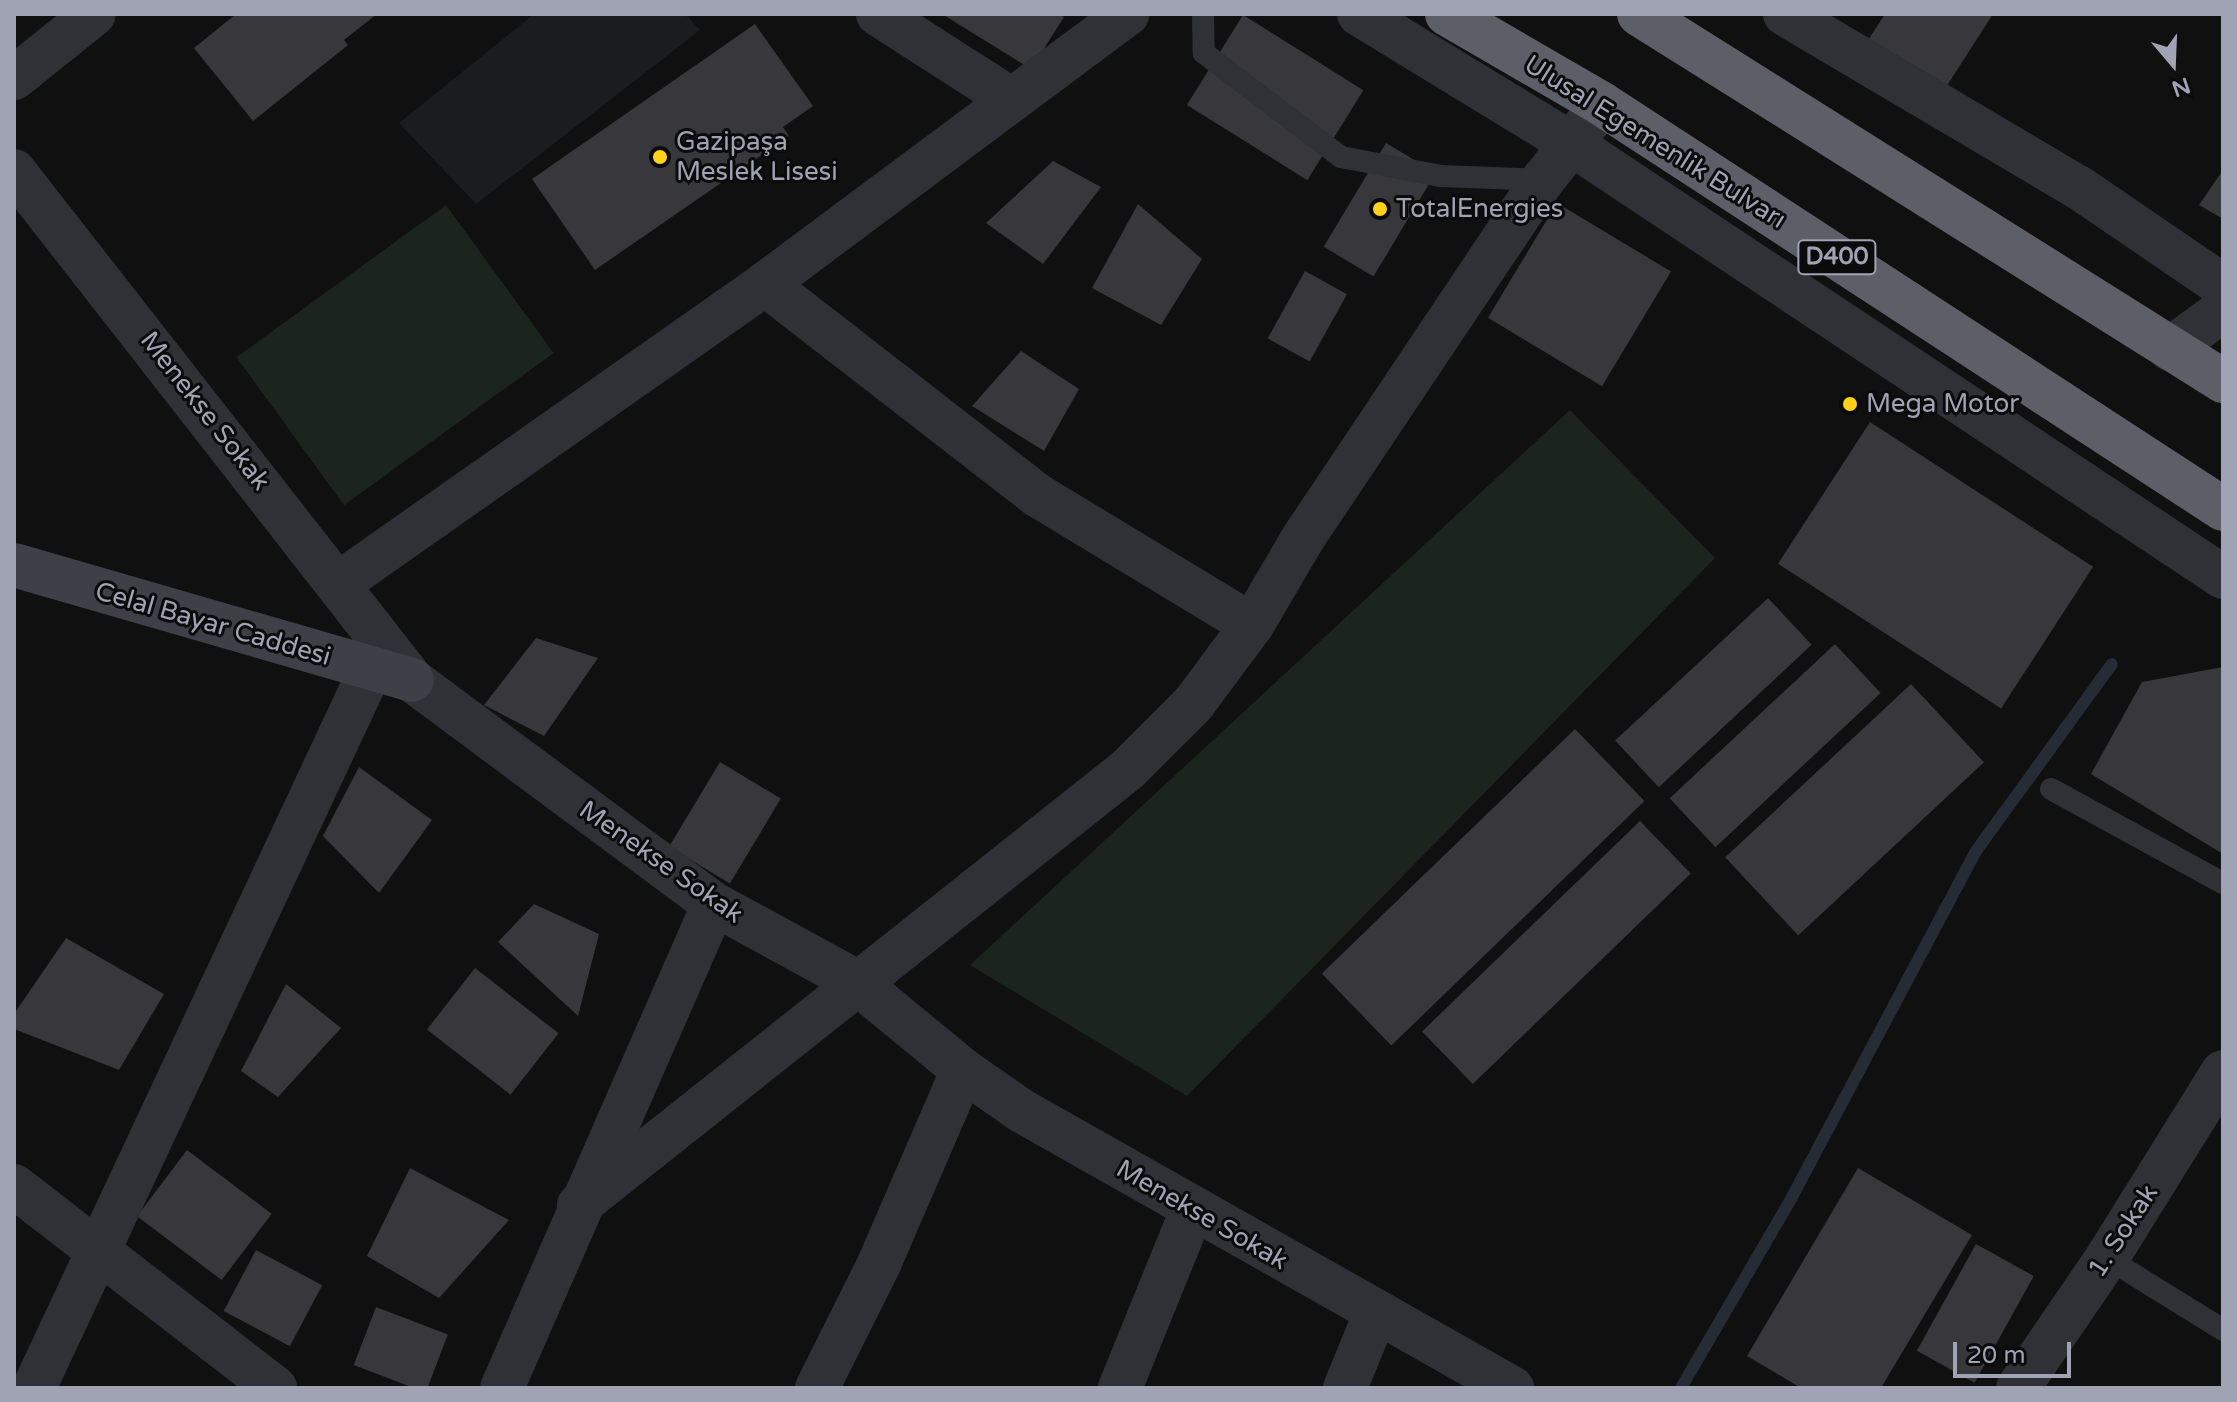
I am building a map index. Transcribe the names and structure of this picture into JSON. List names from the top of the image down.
{
  "streets": {
    "highway": ["Ulusal Egemenlik Bulvarı", "D400"],
    "street": ["Menekse Sokak", "Celal Bayar Caddesi", "1. Sokak"]
  },
  "crossings": [
    ["Menekse Sokak", "Celal Bayar Caddesi"]
  ],
  "places": ["Gazipaşa Meslek Lisesi", "TotalEnergies", "Mega Motor"],
  "scale_bar": "20 m",
  "north": "bottom"
}
